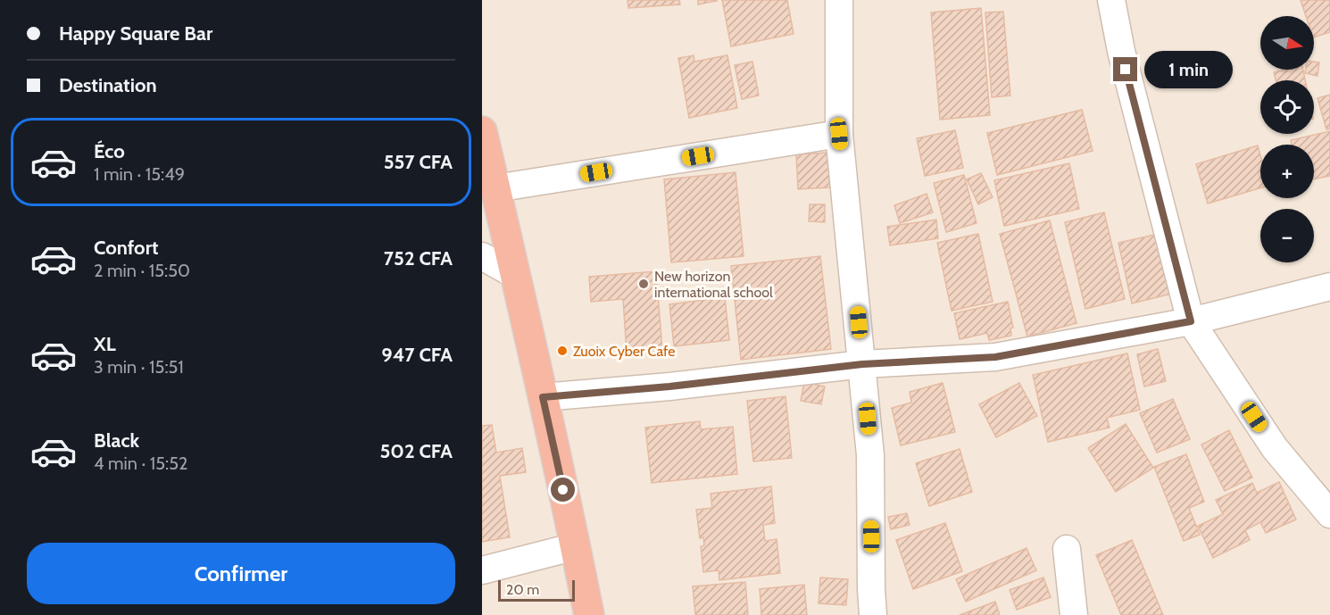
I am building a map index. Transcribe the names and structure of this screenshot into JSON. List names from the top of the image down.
{
  "places": ["New horizon international school", "Zuoix Cyber Cafe"],
  "scale_bar": "20 m",
  "north": "right",
  "page": {
    "banner": ["Happy Square Bar", "Destination"],
    "map_buttons": ["+", "−"],
    "bubble": "1 min",
    "list": [
      {
        "name": "Éco",
        "note": "1 min · 15:49",
        "value": "557 CFA"
      },
      {
        "name": "Confort",
        "note": "2 min · 15:50",
        "value": "752 CFA"
      },
      {
        "name": "XL",
        "note": "3 min · 15:51",
        "value": "947 CFA"
      },
      {
        "name": "Black",
        "note": "4 min · 15:52",
        "value": "502 CFA"
      }
    ],
    "buttons": "Confirmer",
    "scale": "20 m"
  }
}
